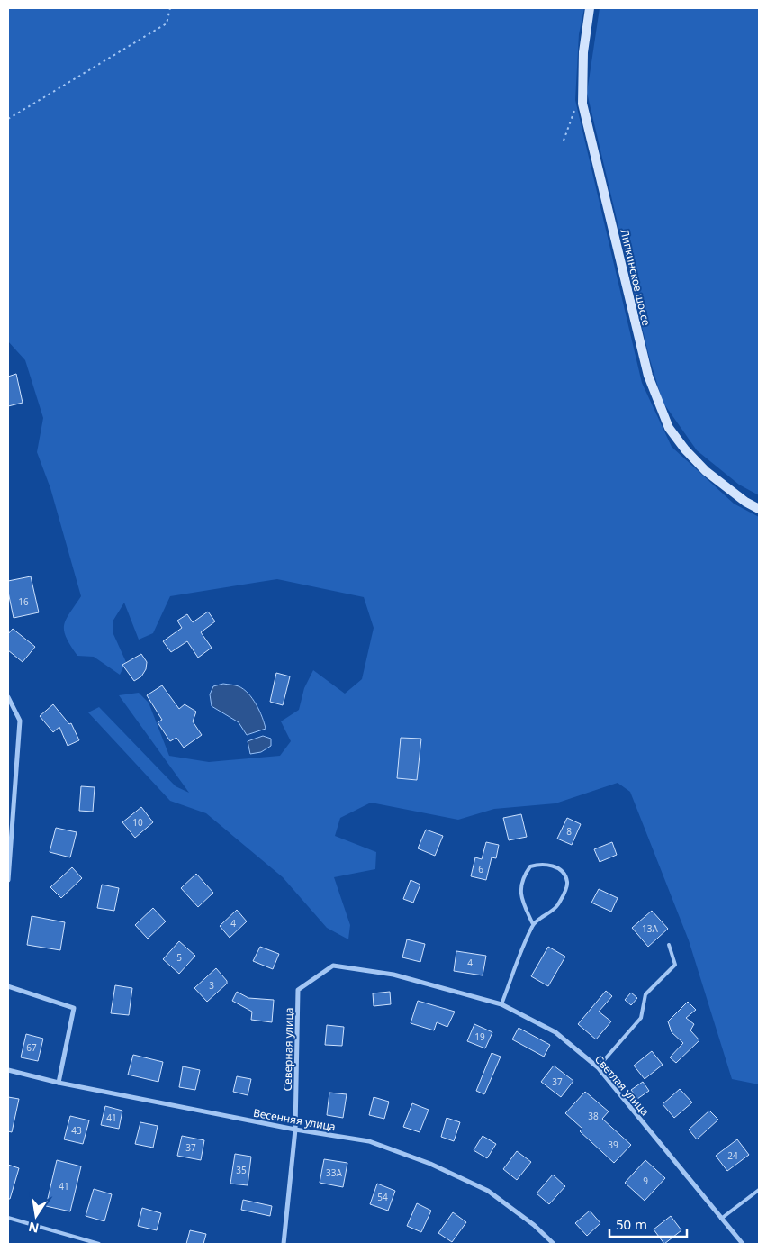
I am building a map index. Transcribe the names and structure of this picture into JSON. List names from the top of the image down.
{
  "streets": {
    "street": [
      "Липкинское шоссе",
      "Северная улица",
      "Светлая улица",
      "Весенняя улица"
    ]
  },
  "crossings": [
    ["Северная улица", "Светлая улица"],
    ["Северная улица", "Весенняя улица"]
  ],
  "house_numbers": [
    "16",
    "10",
    "8",
    "6",
    "4",
    "13А",
    "5",
    "4",
    "3",
    "19",
    "67",
    "37",
    "38",
    "41",
    "43",
    "39",
    "37",
    "24",
    "35",
    "33А",
    "9",
    "41",
    "54"
  ],
  "scale_bar": "50 m",
  "north": "bottom"
}
